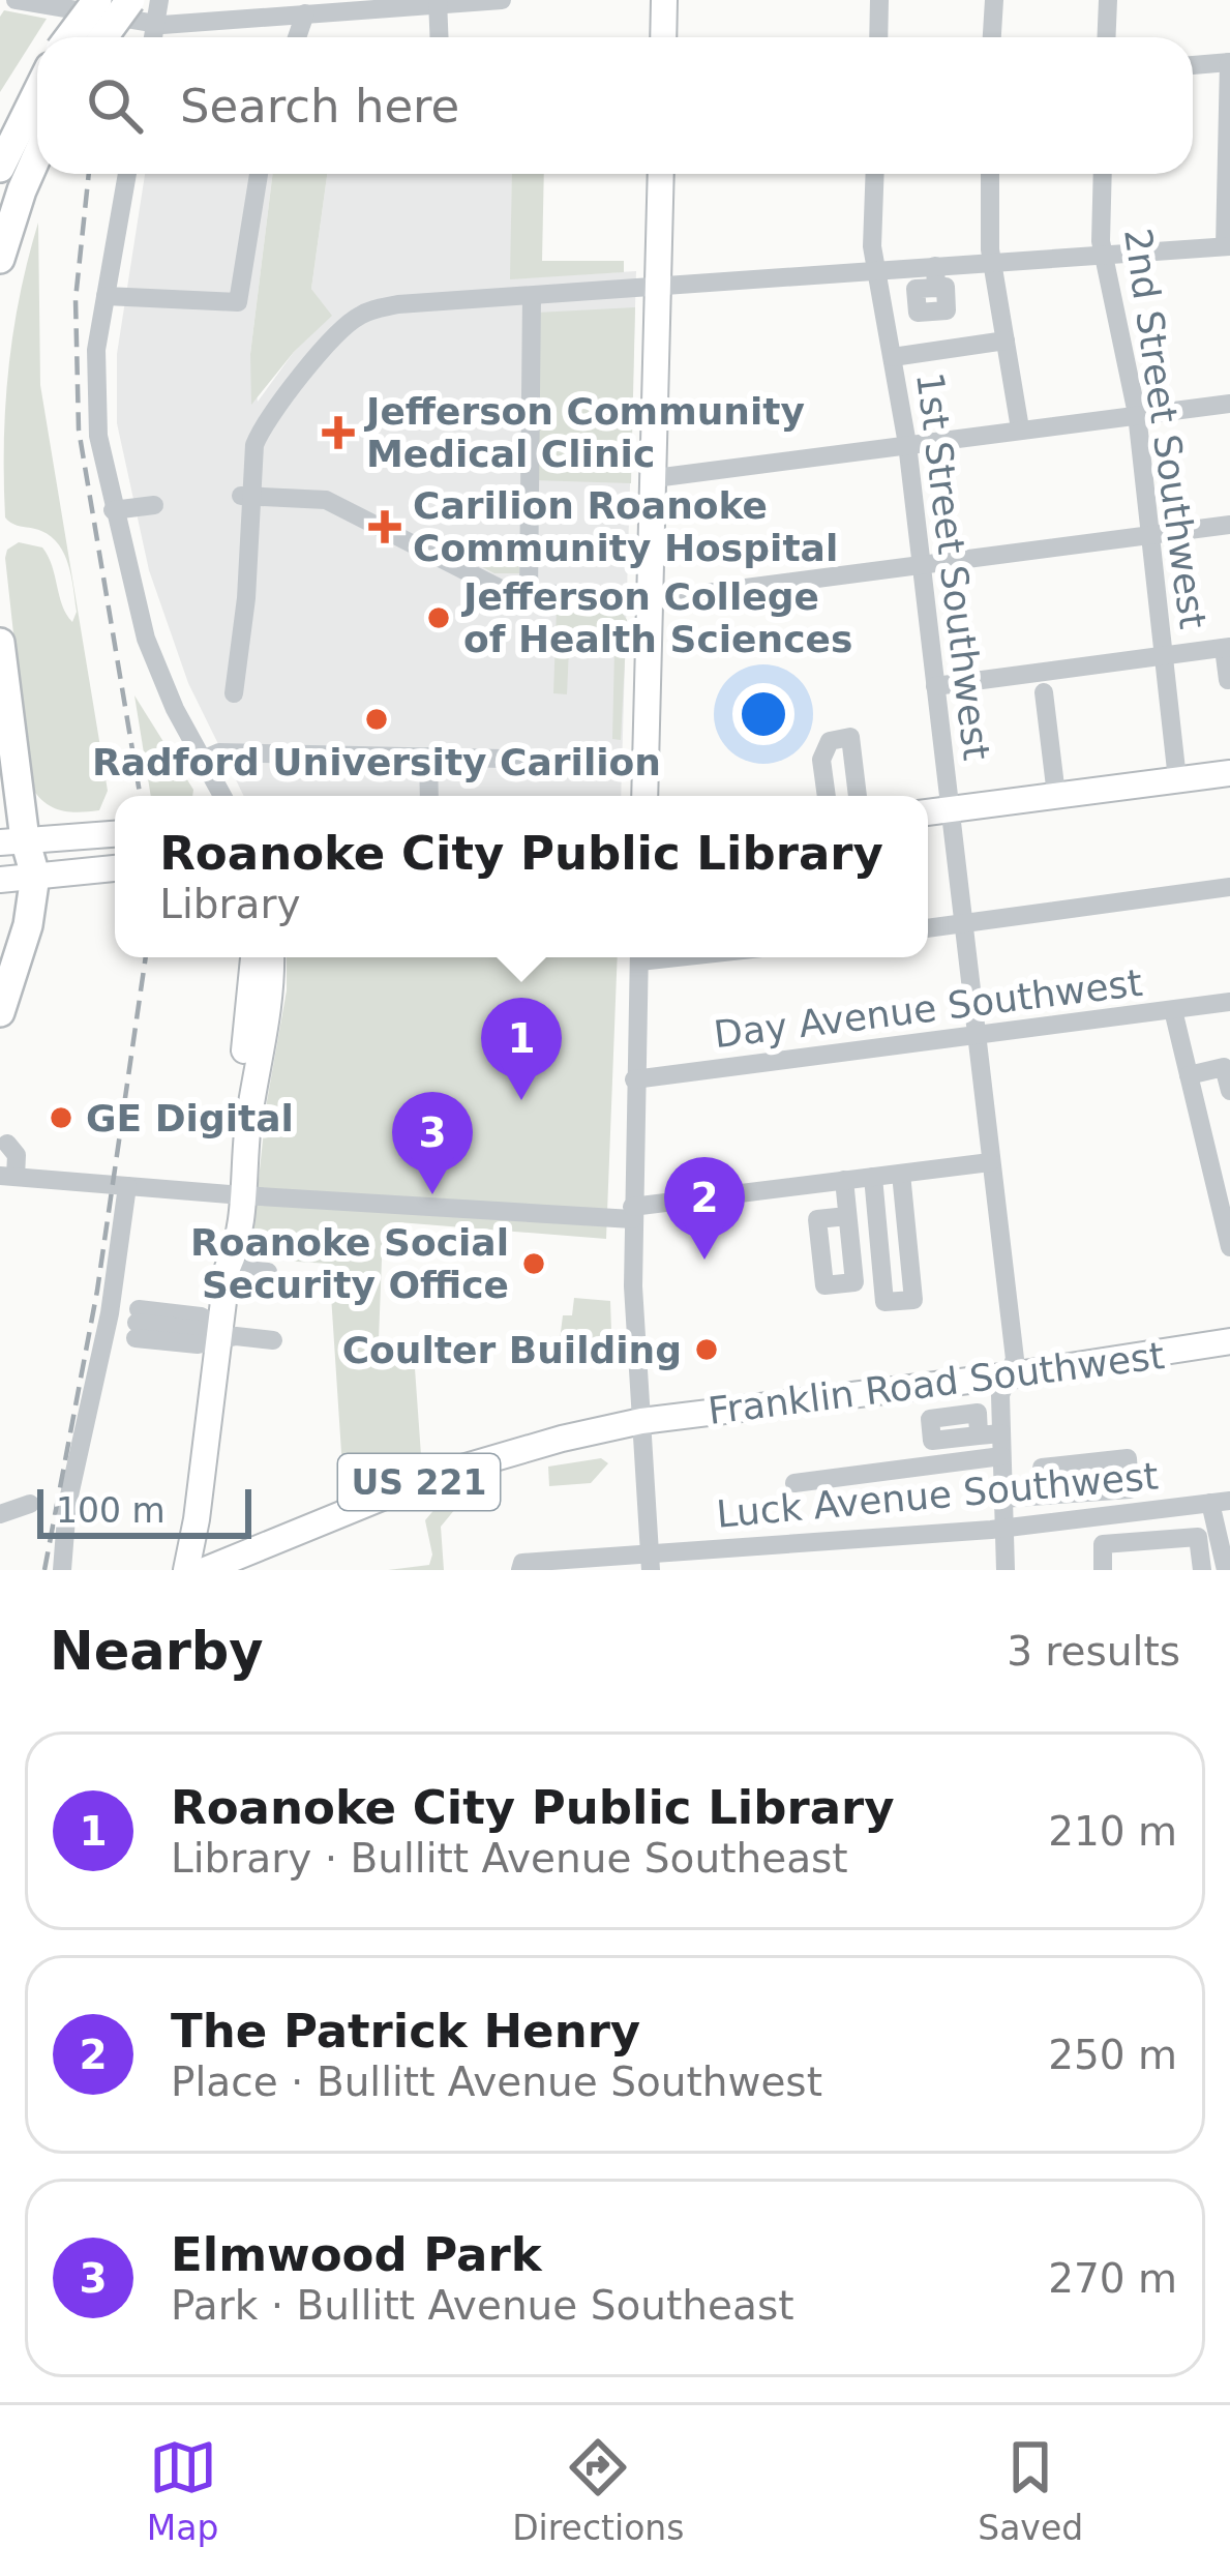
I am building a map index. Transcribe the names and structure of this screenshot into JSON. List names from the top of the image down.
{
  "streets": {
    "main road": ["Franklin Road Southwest", "US 221"],
    "street": [
      "2nd Street Southwest",
      "1st Street Southwest",
      "Day Avenue Southwest",
      "Luck Avenue Southwest"
    ]
  },
  "crossings": [
    ["1st Street Southwest", "Day Avenue Southwest"],
    ["1st Street Southwest", "Franklin Road Southwest"],
    ["1st Street Southwest", "Luck Avenue Southwest"],
    ["Franklin Road Southwest", "US 221"]
  ],
  "places": {
    "health": ["Jefferson Community Medical Clinic", "Carilion Roanoke Community Hospital"],
    "other": [
      "Jefferson College of Health Sciences",
      "Radford University Carilion",
      "GE Digital",
      "Roanoke Social Security Office",
      "Coulter Building"
    ]
  },
  "scale_bar": "100 m",
  "page": {
    "search": "Search here",
    "popup": ["Roanoke City Public Library", "Library"],
    "pins": ["1", "3", "2"],
    "scale": "100 m",
    "heading": ["Nearby", "3 results"],
    "list": [
      {
        "mark": "1",
        "name": "Roanoke City Public Library",
        "note": "Library · Bullitt Avenue Southeast",
        "value": "210 m"
      },
      {
        "mark": "2",
        "name": "The Patrick Henry",
        "note": "Place · Bullitt Avenue Southwest",
        "value": "250 m"
      },
      {
        "mark": "3",
        "name": "Elmwood Park",
        "note": "Park · Bullitt Avenue Southeast",
        "value": "270 m"
      }
    ],
    "nav": ["Map", "Directions", "Saved"]
  }
}
